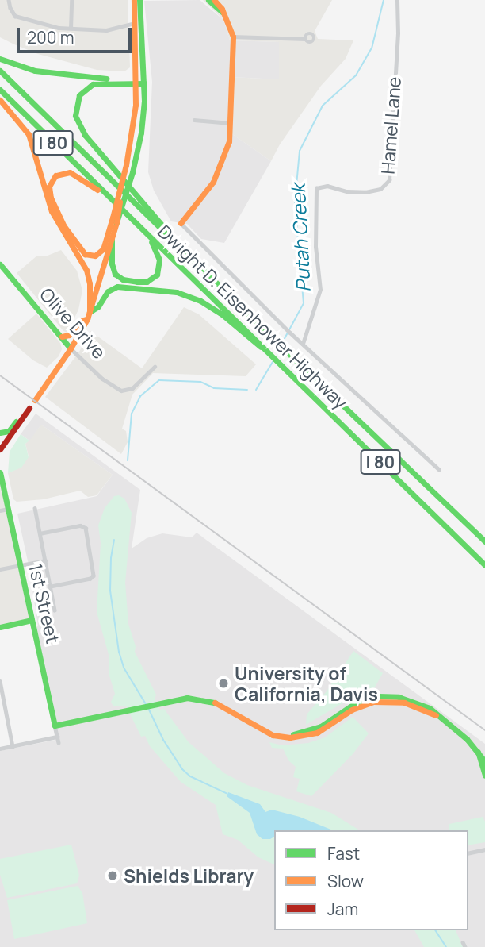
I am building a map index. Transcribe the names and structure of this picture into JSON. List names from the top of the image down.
{
  "streets": {
    "main road": [
      "I 80",
      "Dwight D. Eisenhower Highway",
      "Olive Drive",
      "1st Street"
    ],
    "street": ["Hamel Lane"]
  },
  "water": ["Putah Creek"],
  "places": ["University of California, Davis", "Shields Library"],
  "legend": ["Fast", "Slow", "Jam"],
  "scale_bar": "200 m"
}
